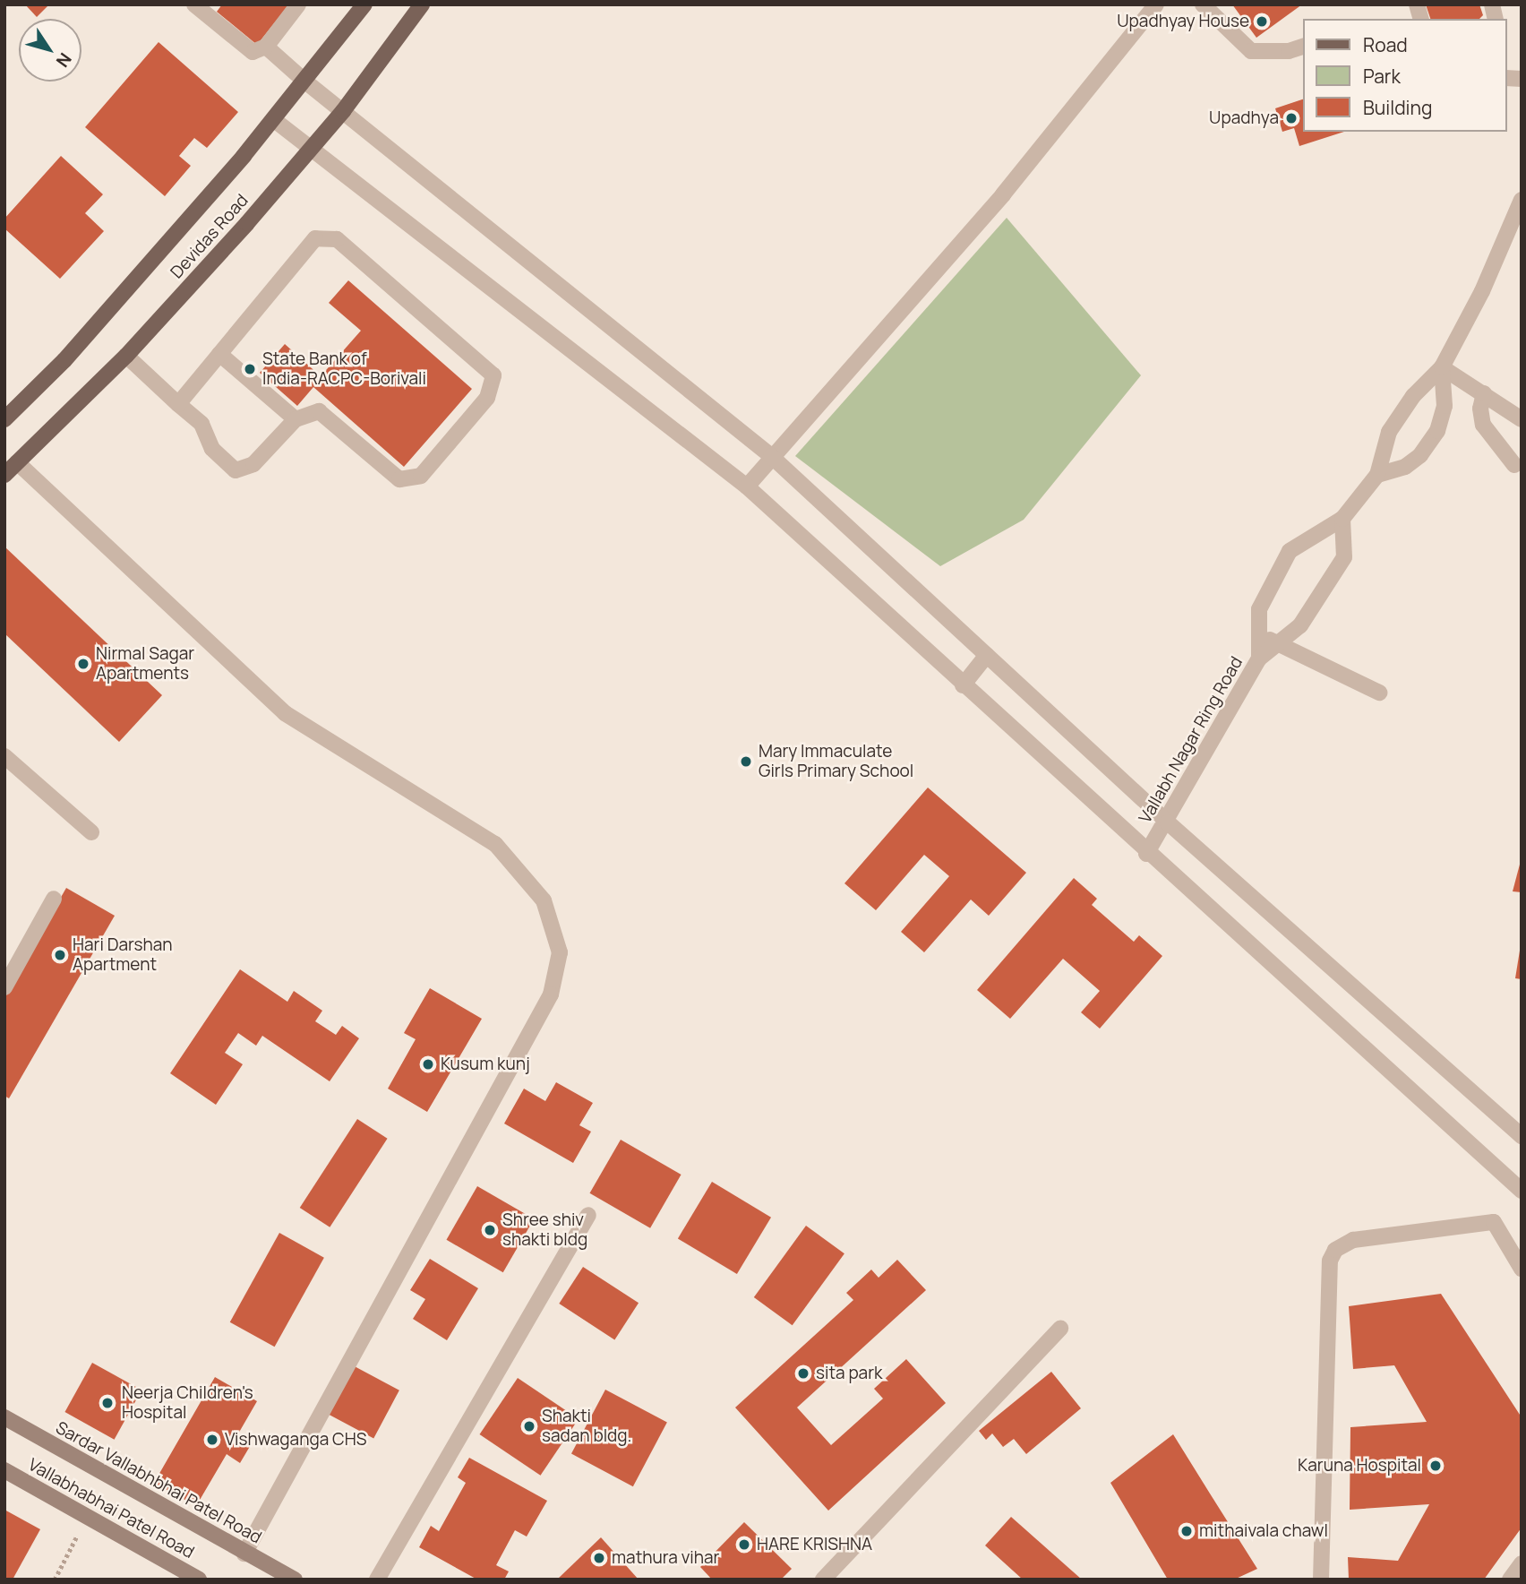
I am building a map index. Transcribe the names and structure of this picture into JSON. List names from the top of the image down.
{
  "streets": {
    "main road": ["Devidas Road", "Sardar Vallabhbhai Patel Road", "Vallabhabhai Patel Road"],
    "street": ["Vallabh Nagar Ring Road"]
  },
  "places": [
    "Upadhyay House",
    "Upadhya",
    "State Bank of India-RACPC-Borivali",
    "Nirmal Sagar Apartments",
    "Mary Immaculate Girls Primary School",
    "Hari Darshan Apartment",
    "Kusum kunj",
    "Shree shiv shakti bldg",
    "sita park",
    "Neerja Children's Hospital",
    "Shakti sadan bldg.",
    "Vishwaganga CHS",
    "Karuna Hospital",
    "mithaivala chawl",
    "HARE KRISHNA",
    "mathura vihar"
  ],
  "legend": ["Road", "Park", "Building"],
  "north": "bottom right"
}
